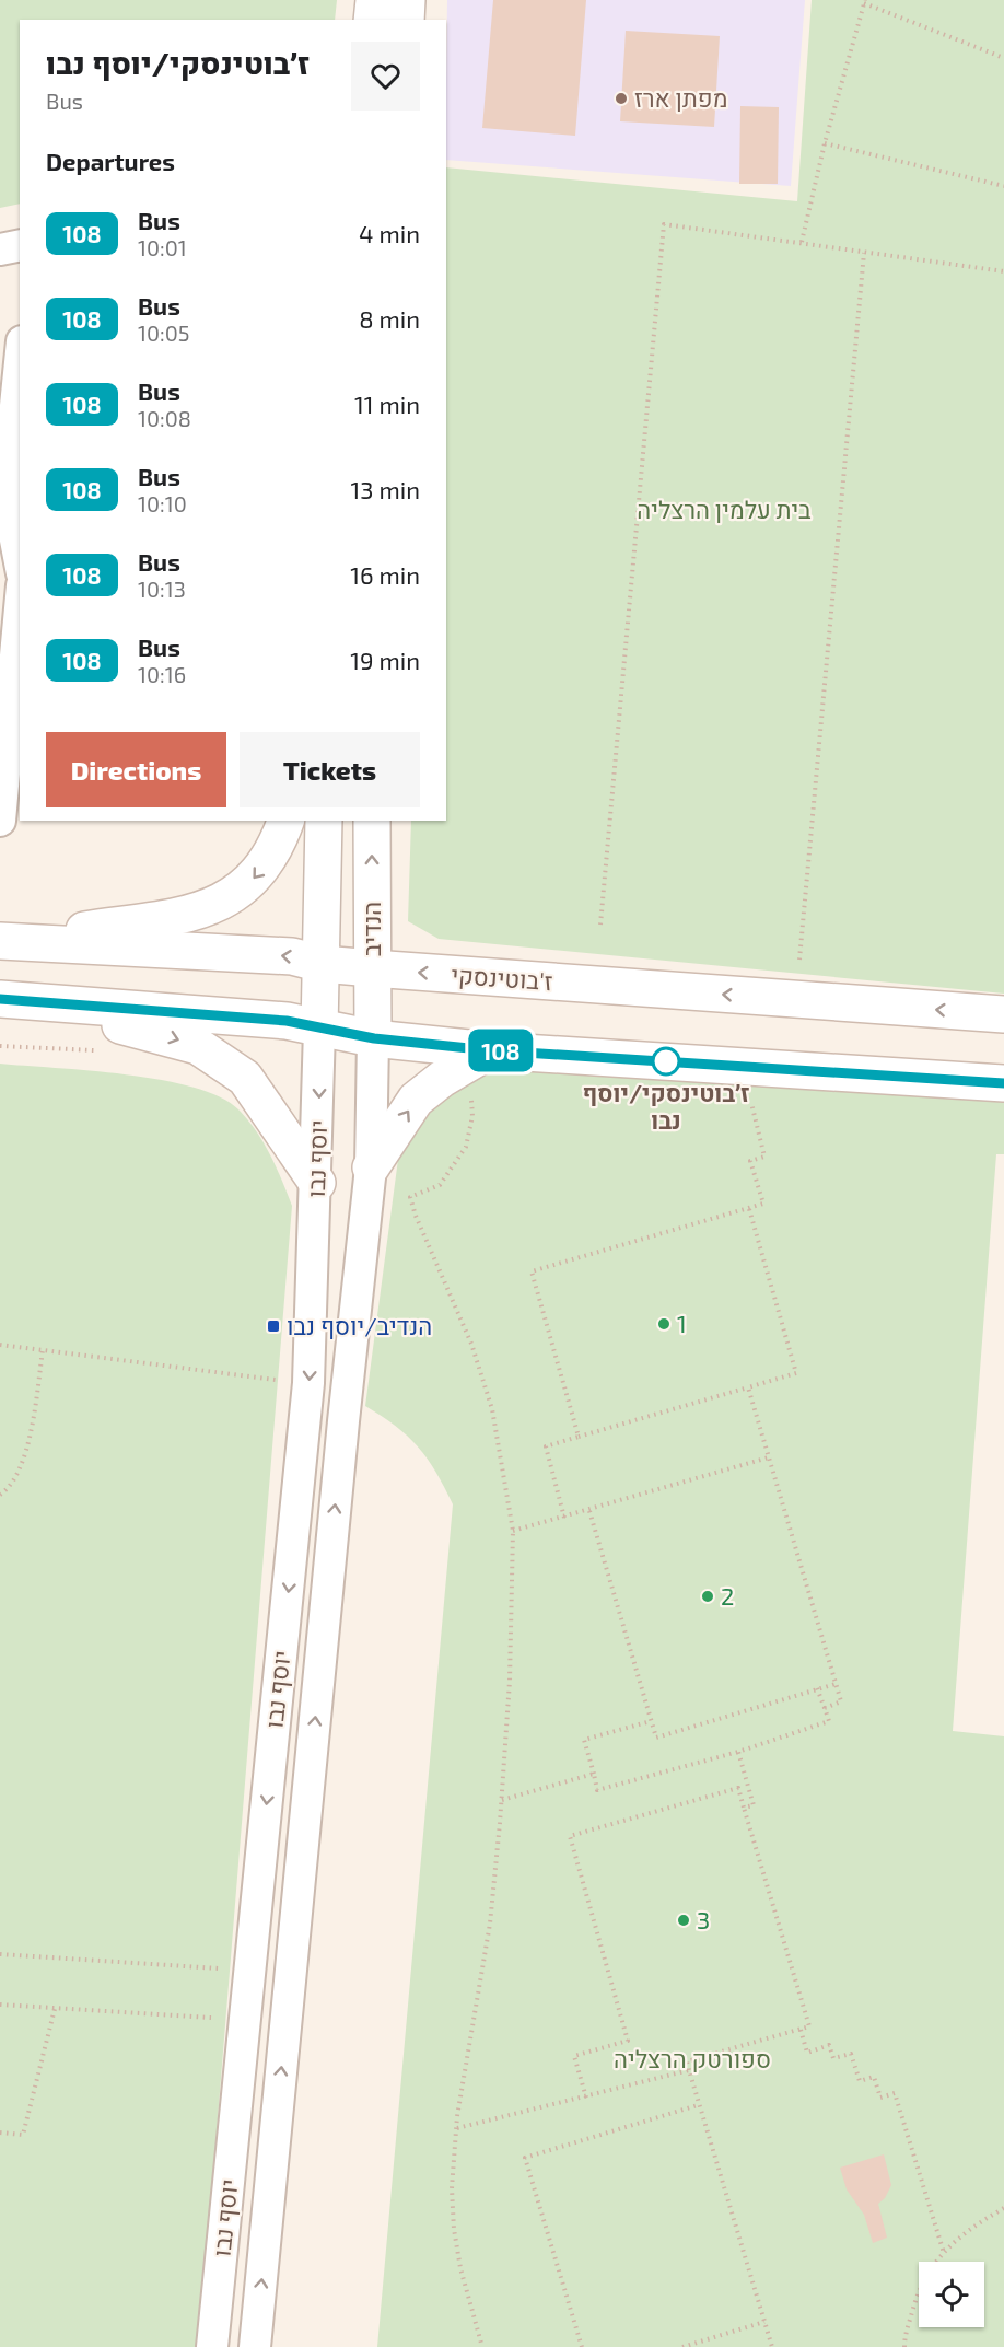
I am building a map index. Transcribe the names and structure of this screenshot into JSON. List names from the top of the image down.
{
  "streets": {
    "main road": ["הנדיב", "ז'בוטינסקי"],
    "street": ["יוסף נבו"]
  },
  "crossings": [
    ["הנדיב", "ז'בוטינסקי"],
    ["הנדיב", "יוסף נבו"]
  ],
  "parks": ["בית עלמין הרצליה", "ספורטק הרצליה"],
  "places": {
    "other": [
      "מפתן ארז",
      "ז׳בוטינסקי/יוסף נבו",
      "1",
      "2",
      "3"
    ],
    "transit": ["הנדיב/יוסף נבו"]
  },
  "lines": ["bus line 108"],
  "page": {
    "on_map": "108",
    "heading": [
      ["ז׳בוטינסקי/יוסף נבו", "Bus"],
      "Departures"
    ],
    "list": [
      {
        "mark": "108",
        "name": "Bus",
        "note": "10:01",
        "value": "4 min"
      },
      {
        "mark": "108",
        "name": "Bus",
        "note": "10:05",
        "value": "8 min"
      },
      {
        "mark": "108",
        "name": "Bus",
        "note": "10:08",
        "value": "11 min"
      },
      {
        "mark": "108",
        "name": "Bus",
        "note": "10:10",
        "value": "13 min"
      },
      {
        "mark": "108",
        "name": "Bus",
        "note": "10:13",
        "value": "16 min"
      },
      {
        "mark": "108",
        "name": "Bus",
        "note": "10:16",
        "value": "19 min"
      }
    ],
    "buttons": ["Directions", "Tickets"]
  }
}
